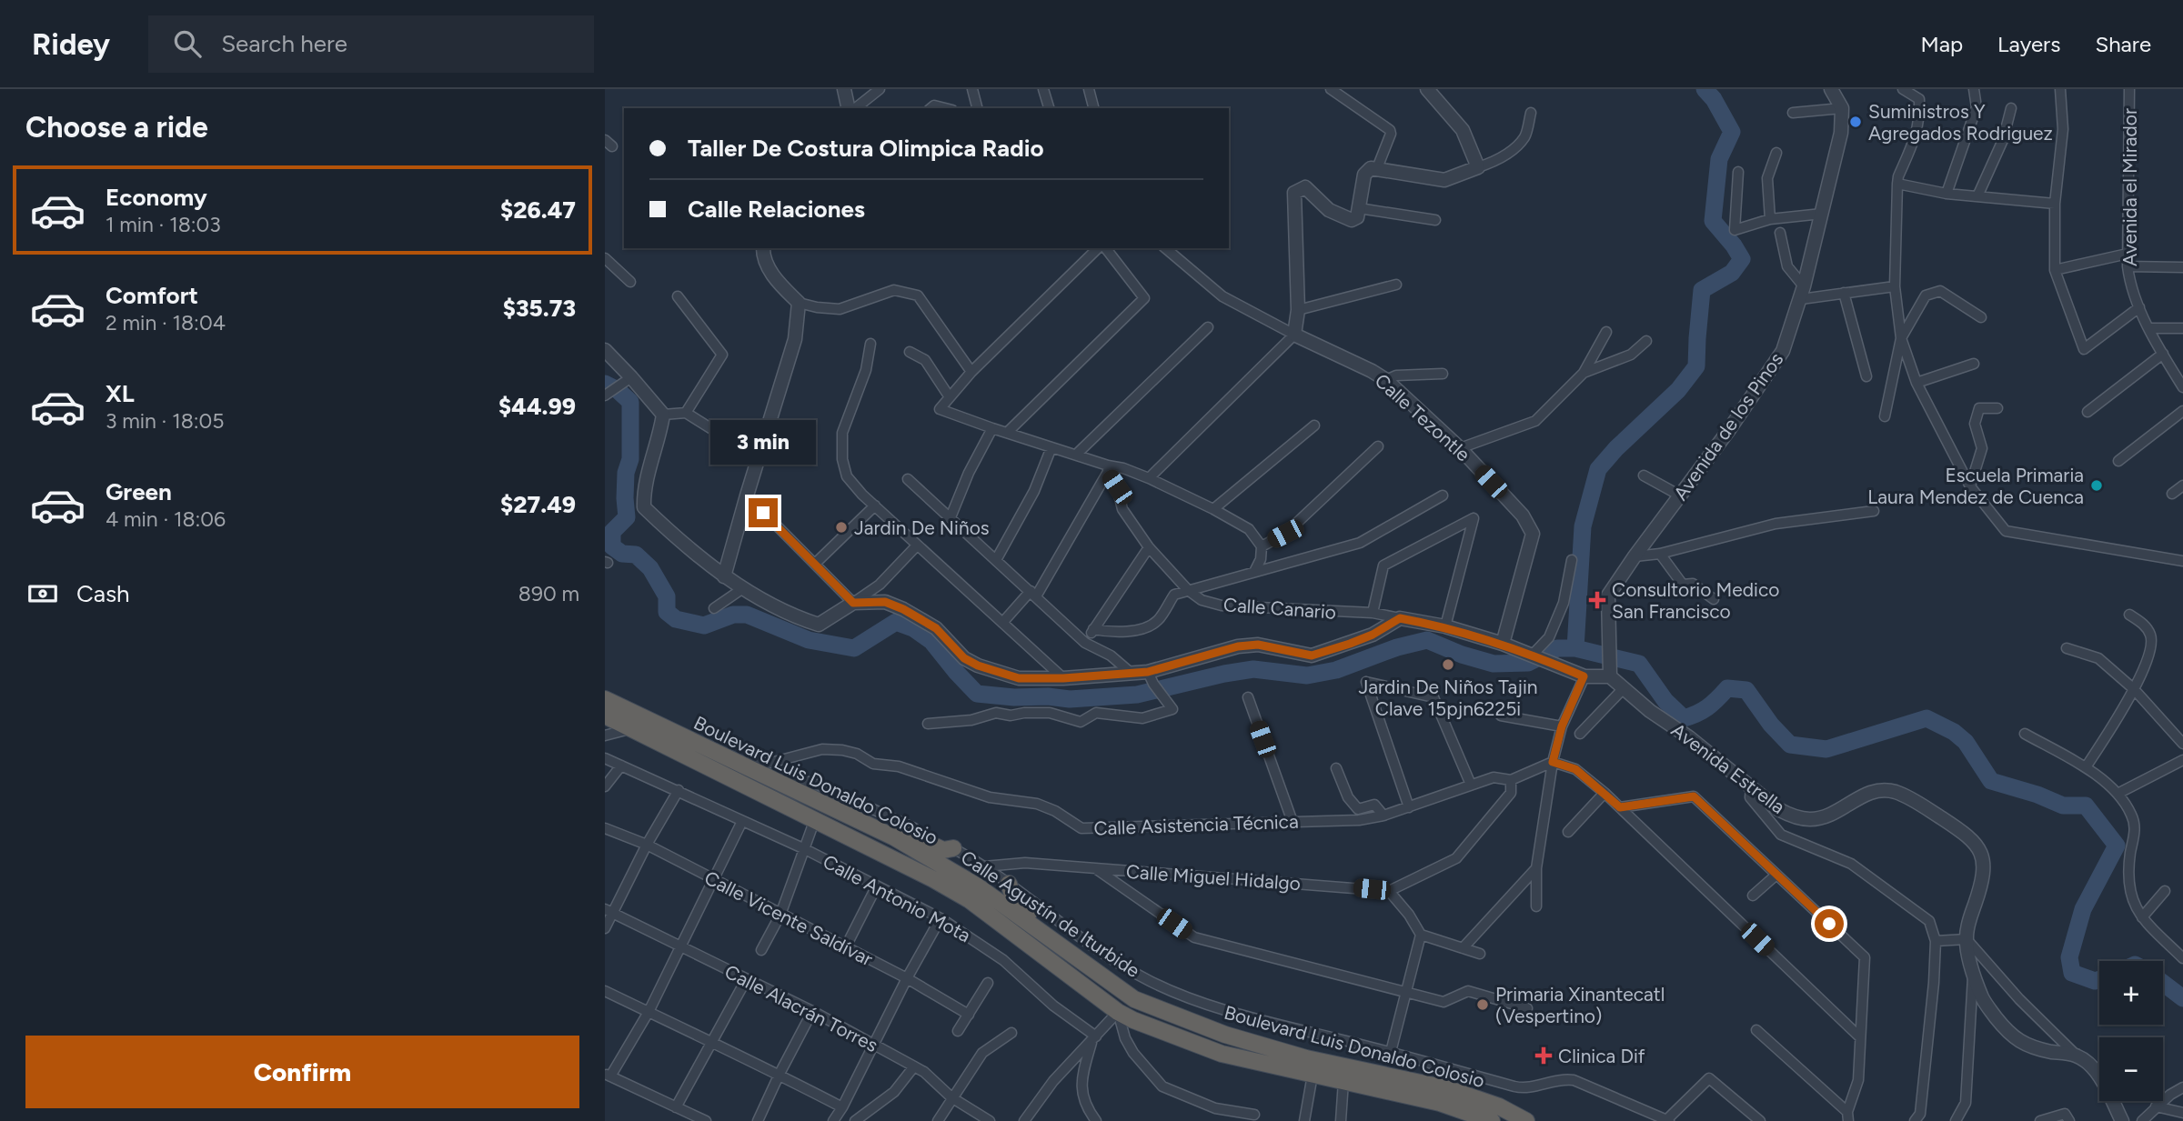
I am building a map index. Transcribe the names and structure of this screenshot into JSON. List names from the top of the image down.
{
  "streets": {
    "highway": ["Boulevard Luis Donaldo Colosio"],
    "street": [
      "Avenida el Mirador",
      "Calle Tezontle",
      "Avenida de los Pinos",
      "Calle Canario",
      "Avenida Estrella",
      "Calle Asistencia Técnica",
      "Calle Miguel Hidalgo",
      "Calle Antonio Mota",
      "Calle Agustín de Iturbide",
      "Calle Vicente Saldívar",
      "Calle Alacrán Torres"
    ]
  },
  "crossings": [
    ["Avenida de los Pinos", "Avenida Estrella"],
    ["Boulevard Luis Donaldo Colosio", "Calle Asistencia Técnica"],
    ["Boulevard Luis Donaldo Colosio", "Calle Agustín de Iturbide"],
    ["Calle Miguel Hidalgo", "Calle Agustín de Iturbide"]
  ],
  "places": {
    "other": [
      "Suministros Y Agregados Rodriguez",
      "Escuela Primaria Laura Mendez de Cuenca",
      "Jardin De Niños",
      "Jardin De Niños Tajin Clave 15pjn6225i",
      "Primaria Xinantecatl (Vespertino)"
    ],
    "health": ["Consultorio Medico San Francisco", "Clinica Dif"]
  },
  "page": {
    "header": "Ridey",
    "search": "Search here",
    "nav": ["Map", "Layers", "Share"],
    "heading": "Choose a ride",
    "banner": ["Taller De Costura Olimpica Radio", "Calle Relaciones"],
    "list": [
      {
        "name": "Economy",
        "note": "1 min · 18:03",
        "value": "$26.47"
      },
      {
        "name": "Comfort",
        "note": "2 min · 18:04",
        "value": "$35.73"
      },
      {
        "name": "XL",
        "note": "3 min · 18:05",
        "value": "$44.99"
      },
      {
        "name": "Green",
        "note": "4 min · 18:06",
        "value": "$27.49"
      }
    ],
    "bubble": "3 min",
    "pay": ["Cash", "890 m"],
    "map_buttons": ["+", "−"],
    "buttons": "Confirm"
  }
}
